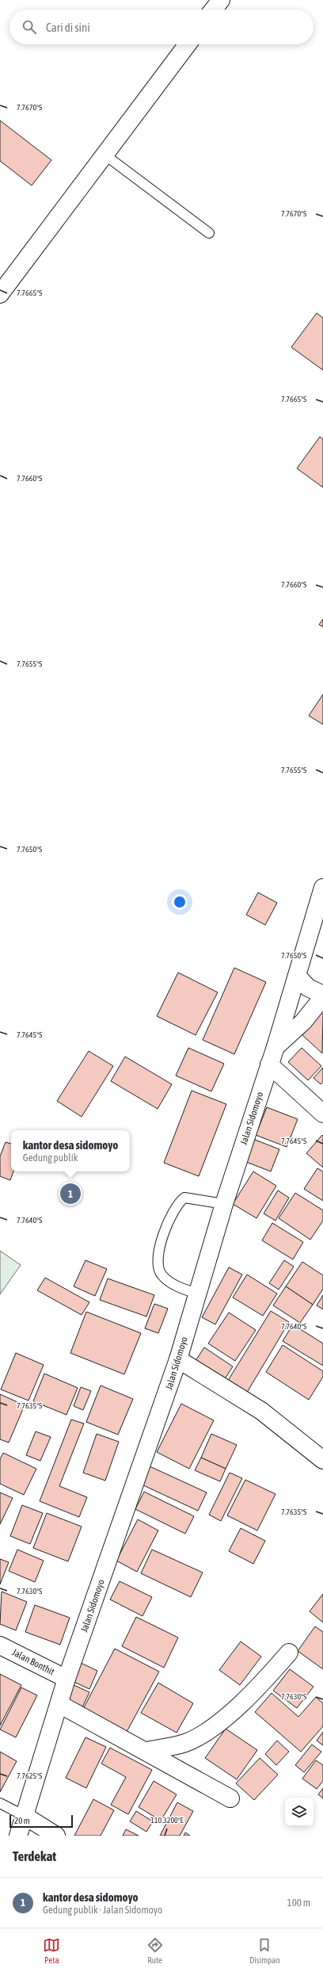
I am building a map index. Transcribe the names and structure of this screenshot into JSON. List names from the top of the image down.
{
  "streets": {
    "street": ["Jalan Sidomoyo", "Jalan Bonthit"]
  },
  "crossings": [
    ["Jalan Sidomoyo", "Jalan Bonthit"]
  ],
  "scale_bar": "20 m",
  "page": {
    "search": "Cari di sini",
    "popup": ["kantor desa sidomoyo", "Gedung publik"],
    "pins": "1",
    "scale": "20 m",
    "heading": "Terdekat",
    "list": [
      {
        "mark": "1",
        "name": "kantor desa sidomoyo",
        "note": "Gedung publik · Jalan Sidomoyo",
        "value": "100 m"
      }
    ],
    "nav": ["Peta", "Rute", "Disimpan"]
  },
  "coordinates": [
    "7.7670°S",
    "7.7665°S",
    "7.7660°S",
    "7.7655°S",
    "7.7650°S",
    "7.7645°S",
    "7.7640°S",
    "7.7635°S",
    "7.7630°S",
    "7.7625°S",
    "110.3200°E"
  ]
}
